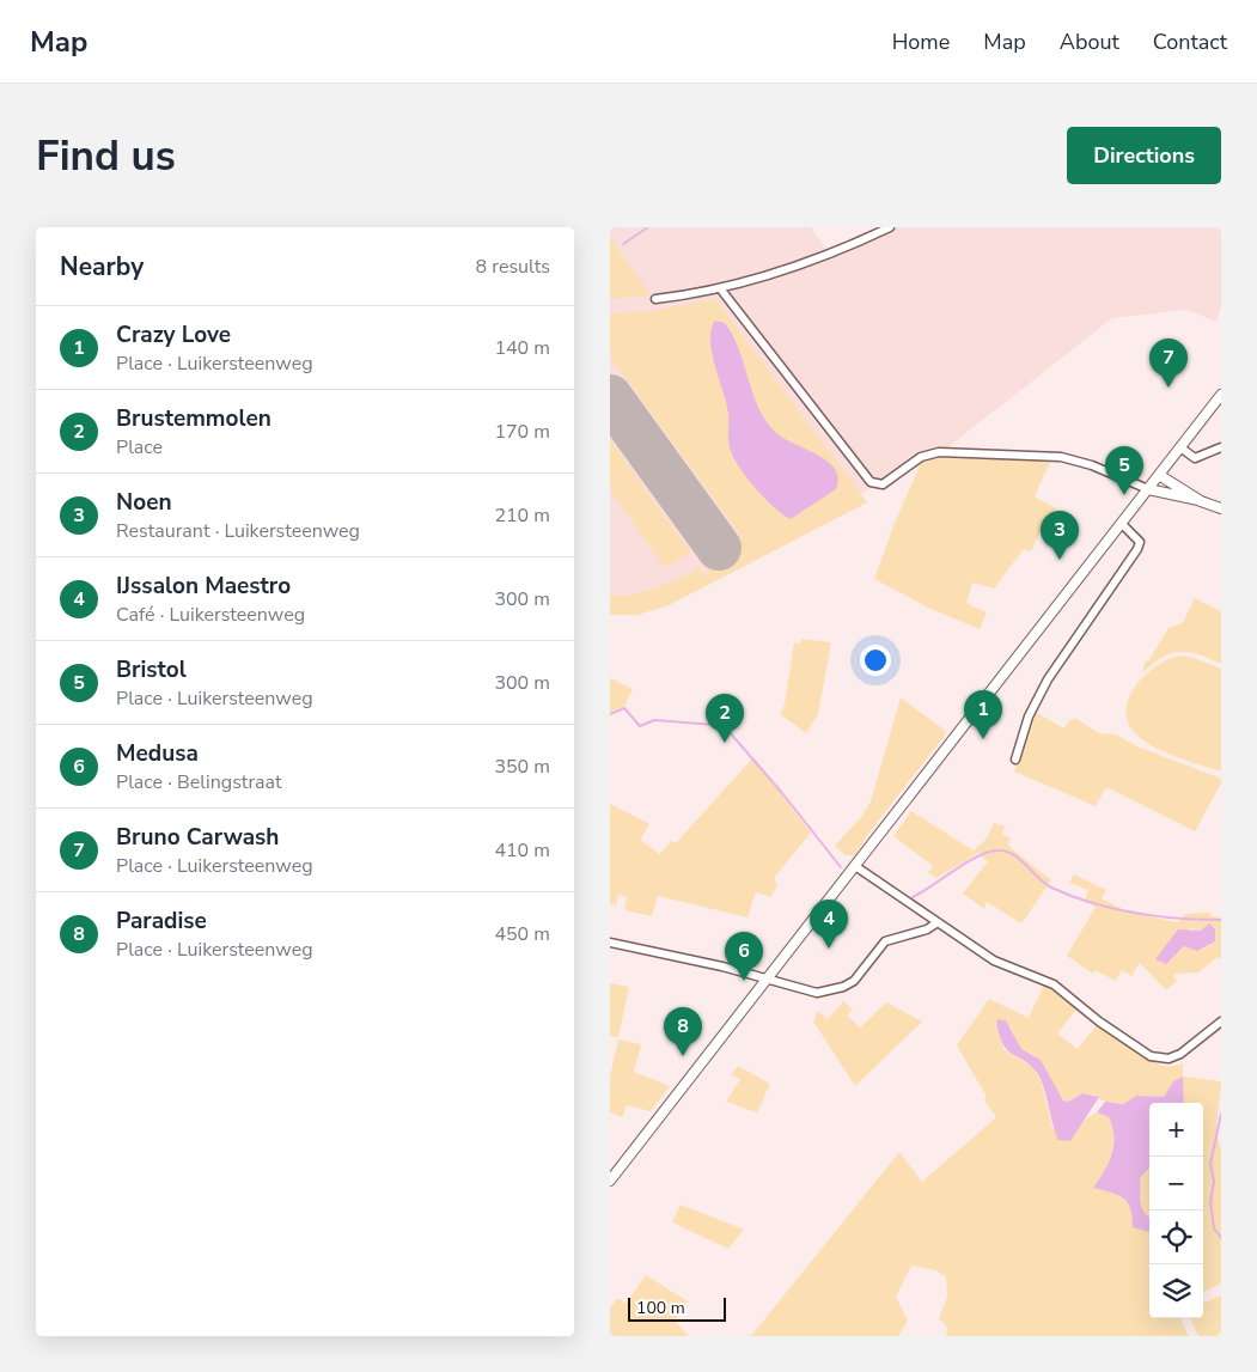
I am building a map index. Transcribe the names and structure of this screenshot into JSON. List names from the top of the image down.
{
  "scale_bar": "100 m",
  "page": {
    "header": "Map",
    "nav": [
      "Home",
      "Map",
      "About",
      "Contact"
    ],
    "buttons": "Directions",
    "title": "Find us",
    "heading": ["Nearby", "8 results"],
    "list": [
      {
        "mark": "1",
        "name": "Crazy Love",
        "note": "Place · Luikersteenweg",
        "value": "140 m"
      },
      {
        "mark": "2",
        "name": "Brustemmolen",
        "note": "Place",
        "value": "170 m"
      },
      {
        "mark": "3",
        "name": "Noen",
        "note": "Restaurant · Luikersteenweg",
        "value": "210 m"
      },
      {
        "mark": "4",
        "name": "IJssalon Maestro",
        "note": "Café · Luikersteenweg",
        "value": "300 m"
      },
      {
        "mark": "5",
        "name": "Bristol",
        "note": "Place · Luikersteenweg",
        "value": "300 m"
      },
      {
        "mark": "6",
        "name": "Medusa",
        "note": "Place · Belingstraat",
        "value": "350 m"
      },
      {
        "mark": "7",
        "name": "Bruno Carwash",
        "note": "Place · Luikersteenweg",
        "value": "410 m"
      },
      {
        "mark": "8",
        "name": "Paradise",
        "note": "Place · Luikersteenweg",
        "value": "450 m"
      }
    ],
    "pins": [
      "7",
      "5",
      "3",
      "1",
      "2",
      "4",
      "6",
      "8"
    ],
    "map_buttons": ["+", "−"],
    "scale": "100 m"
  }
}
